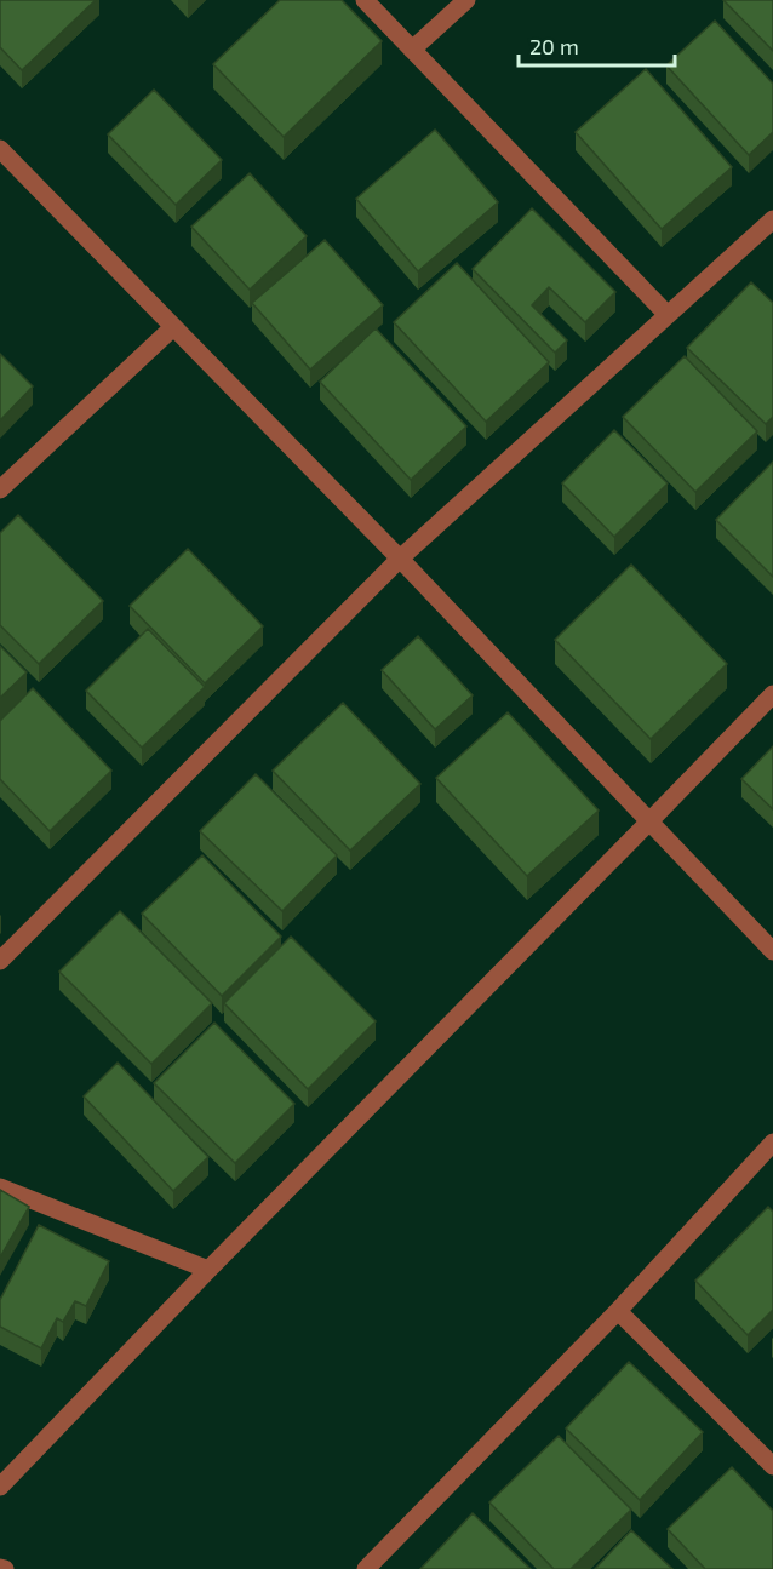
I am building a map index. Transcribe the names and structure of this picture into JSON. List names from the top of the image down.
{
  "scale_bar": "20 m"
}
